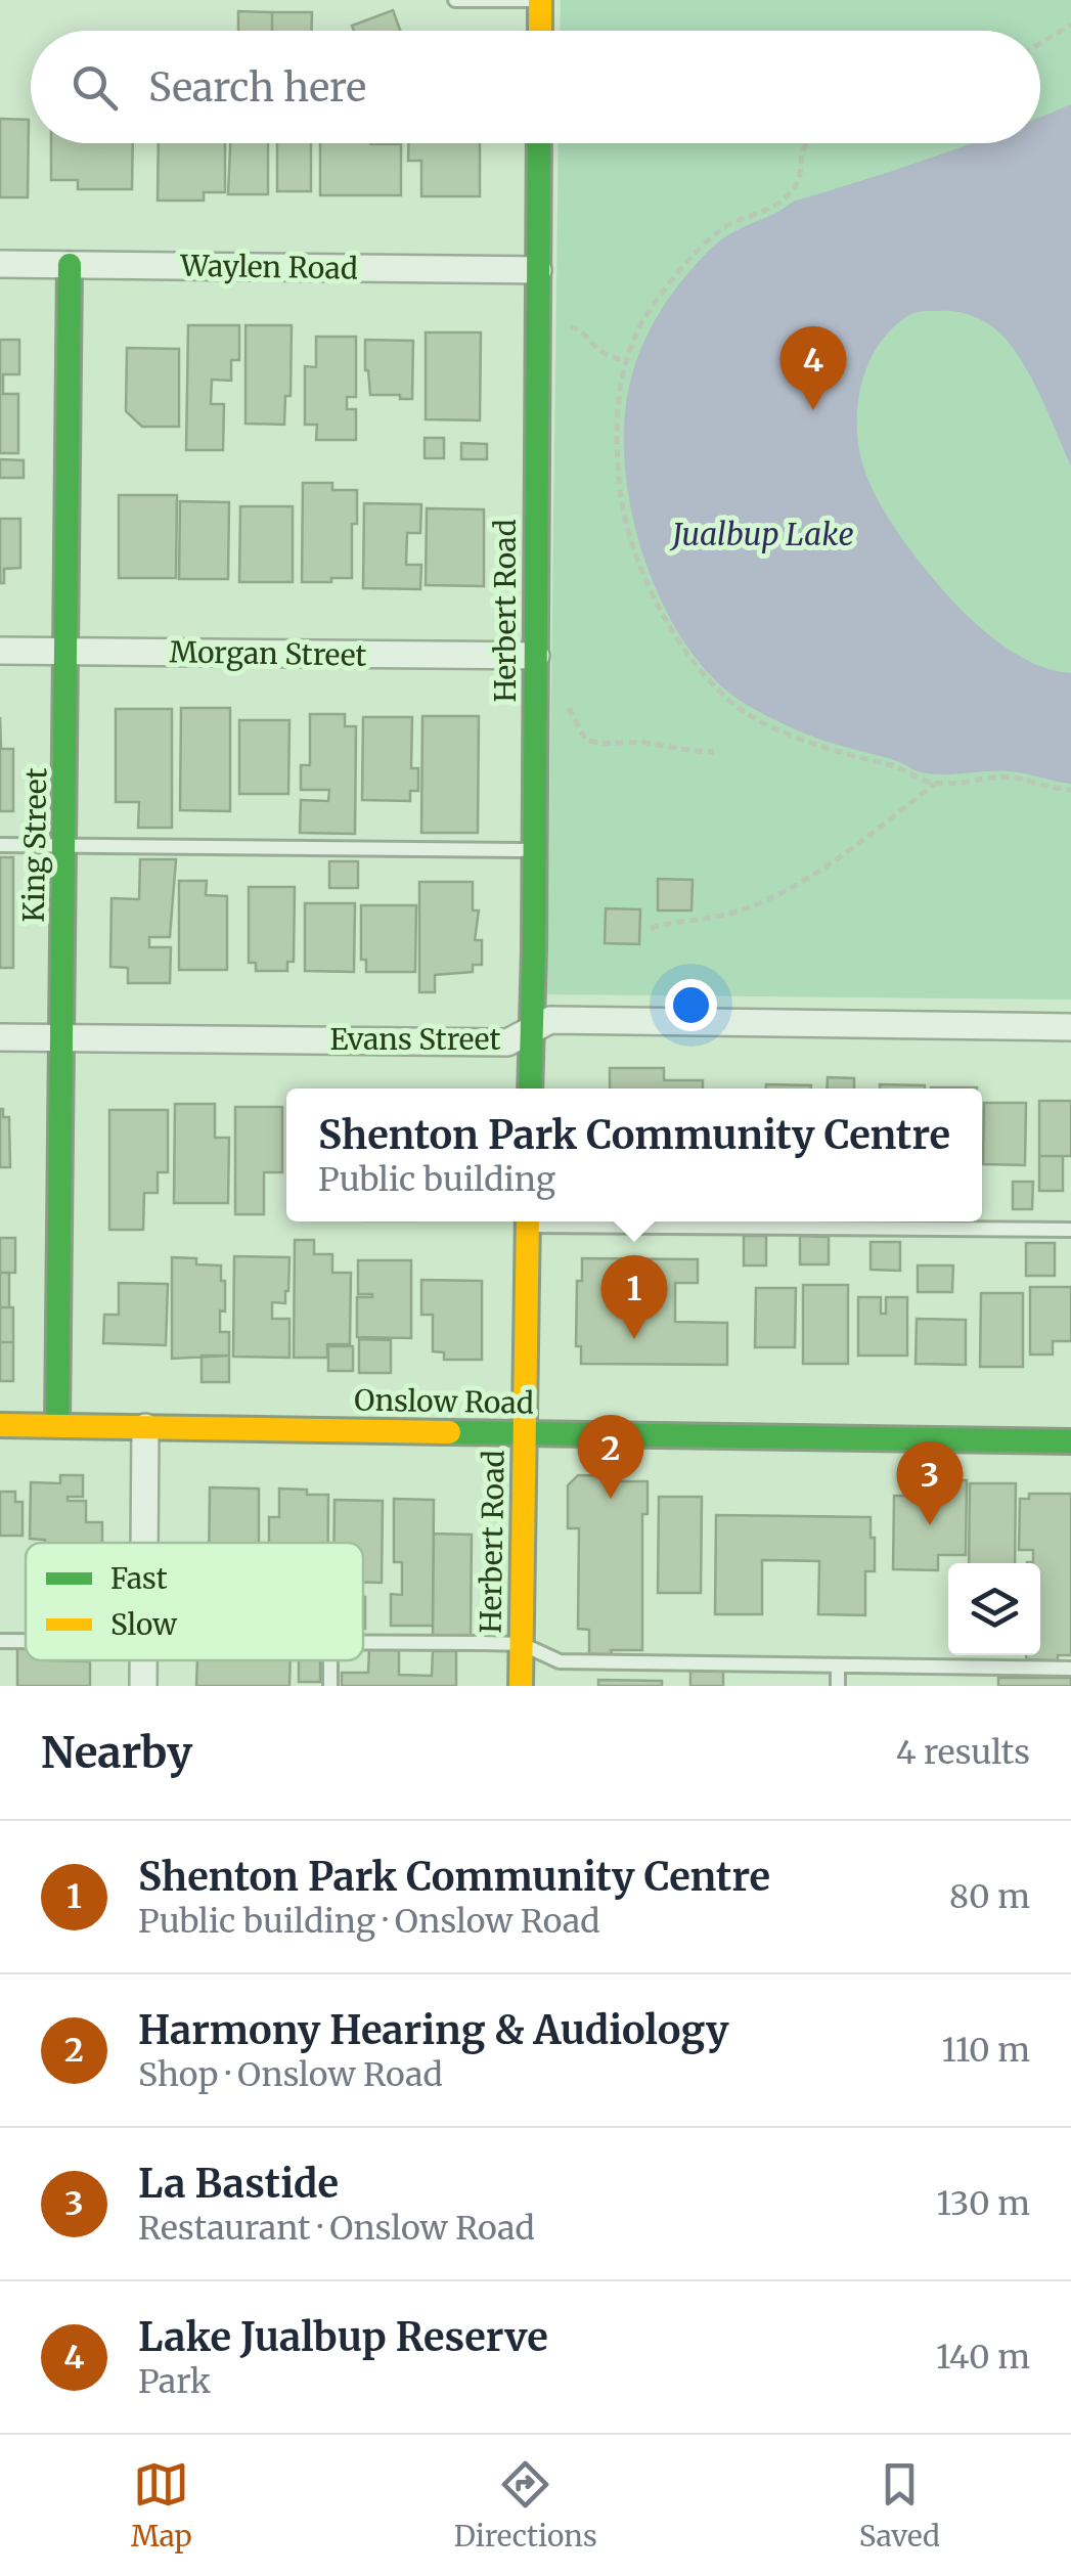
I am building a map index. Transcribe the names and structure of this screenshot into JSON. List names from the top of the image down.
{
  "streets": {
    "street": [
      "Waylen Road",
      "Herbert Road",
      "Morgan Street",
      "King Street",
      "Evans Street",
      "Onslow Road"
    ]
  },
  "crossings": [
    ["Waylen Road", "Herbert Road"],
    ["Waylen Road", "King Street"],
    ["Herbert Road", "Morgan Street"],
    ["Herbert Road", "Evans Street"],
    ["Herbert Road", "Onslow Road"],
    ["Morgan Street", "King Street"],
    ["King Street", "Evans Street"],
    ["King Street", "Onslow Road"]
  ],
  "water": ["Jualbup Lake"],
  "legend": ["Fast", "Slow"],
  "page": {
    "search": "Search here",
    "pins": [
      "4",
      "1",
      "2",
      "3"
    ],
    "popup": ["Shenton Park Community Centre", "Public building"],
    "heading": ["Nearby", "4 results"],
    "list": [
      {
        "mark": "1",
        "name": "Shenton Park Community Centre",
        "note": "Public building · Onslow Road",
        "value": "80 m"
      },
      {
        "mark": "2",
        "name": "Harmony Hearing & Audiology",
        "note": "Shop · Onslow Road",
        "value": "110 m"
      },
      {
        "mark": "3",
        "name": "La Bastide",
        "note": "Restaurant · Onslow Road",
        "value": "130 m"
      },
      {
        "mark": "4",
        "name": "Lake Jualbup Reserve",
        "note": "Park",
        "value": "140 m"
      }
    ],
    "nav": ["Map", "Directions", "Saved"]
  }
}
